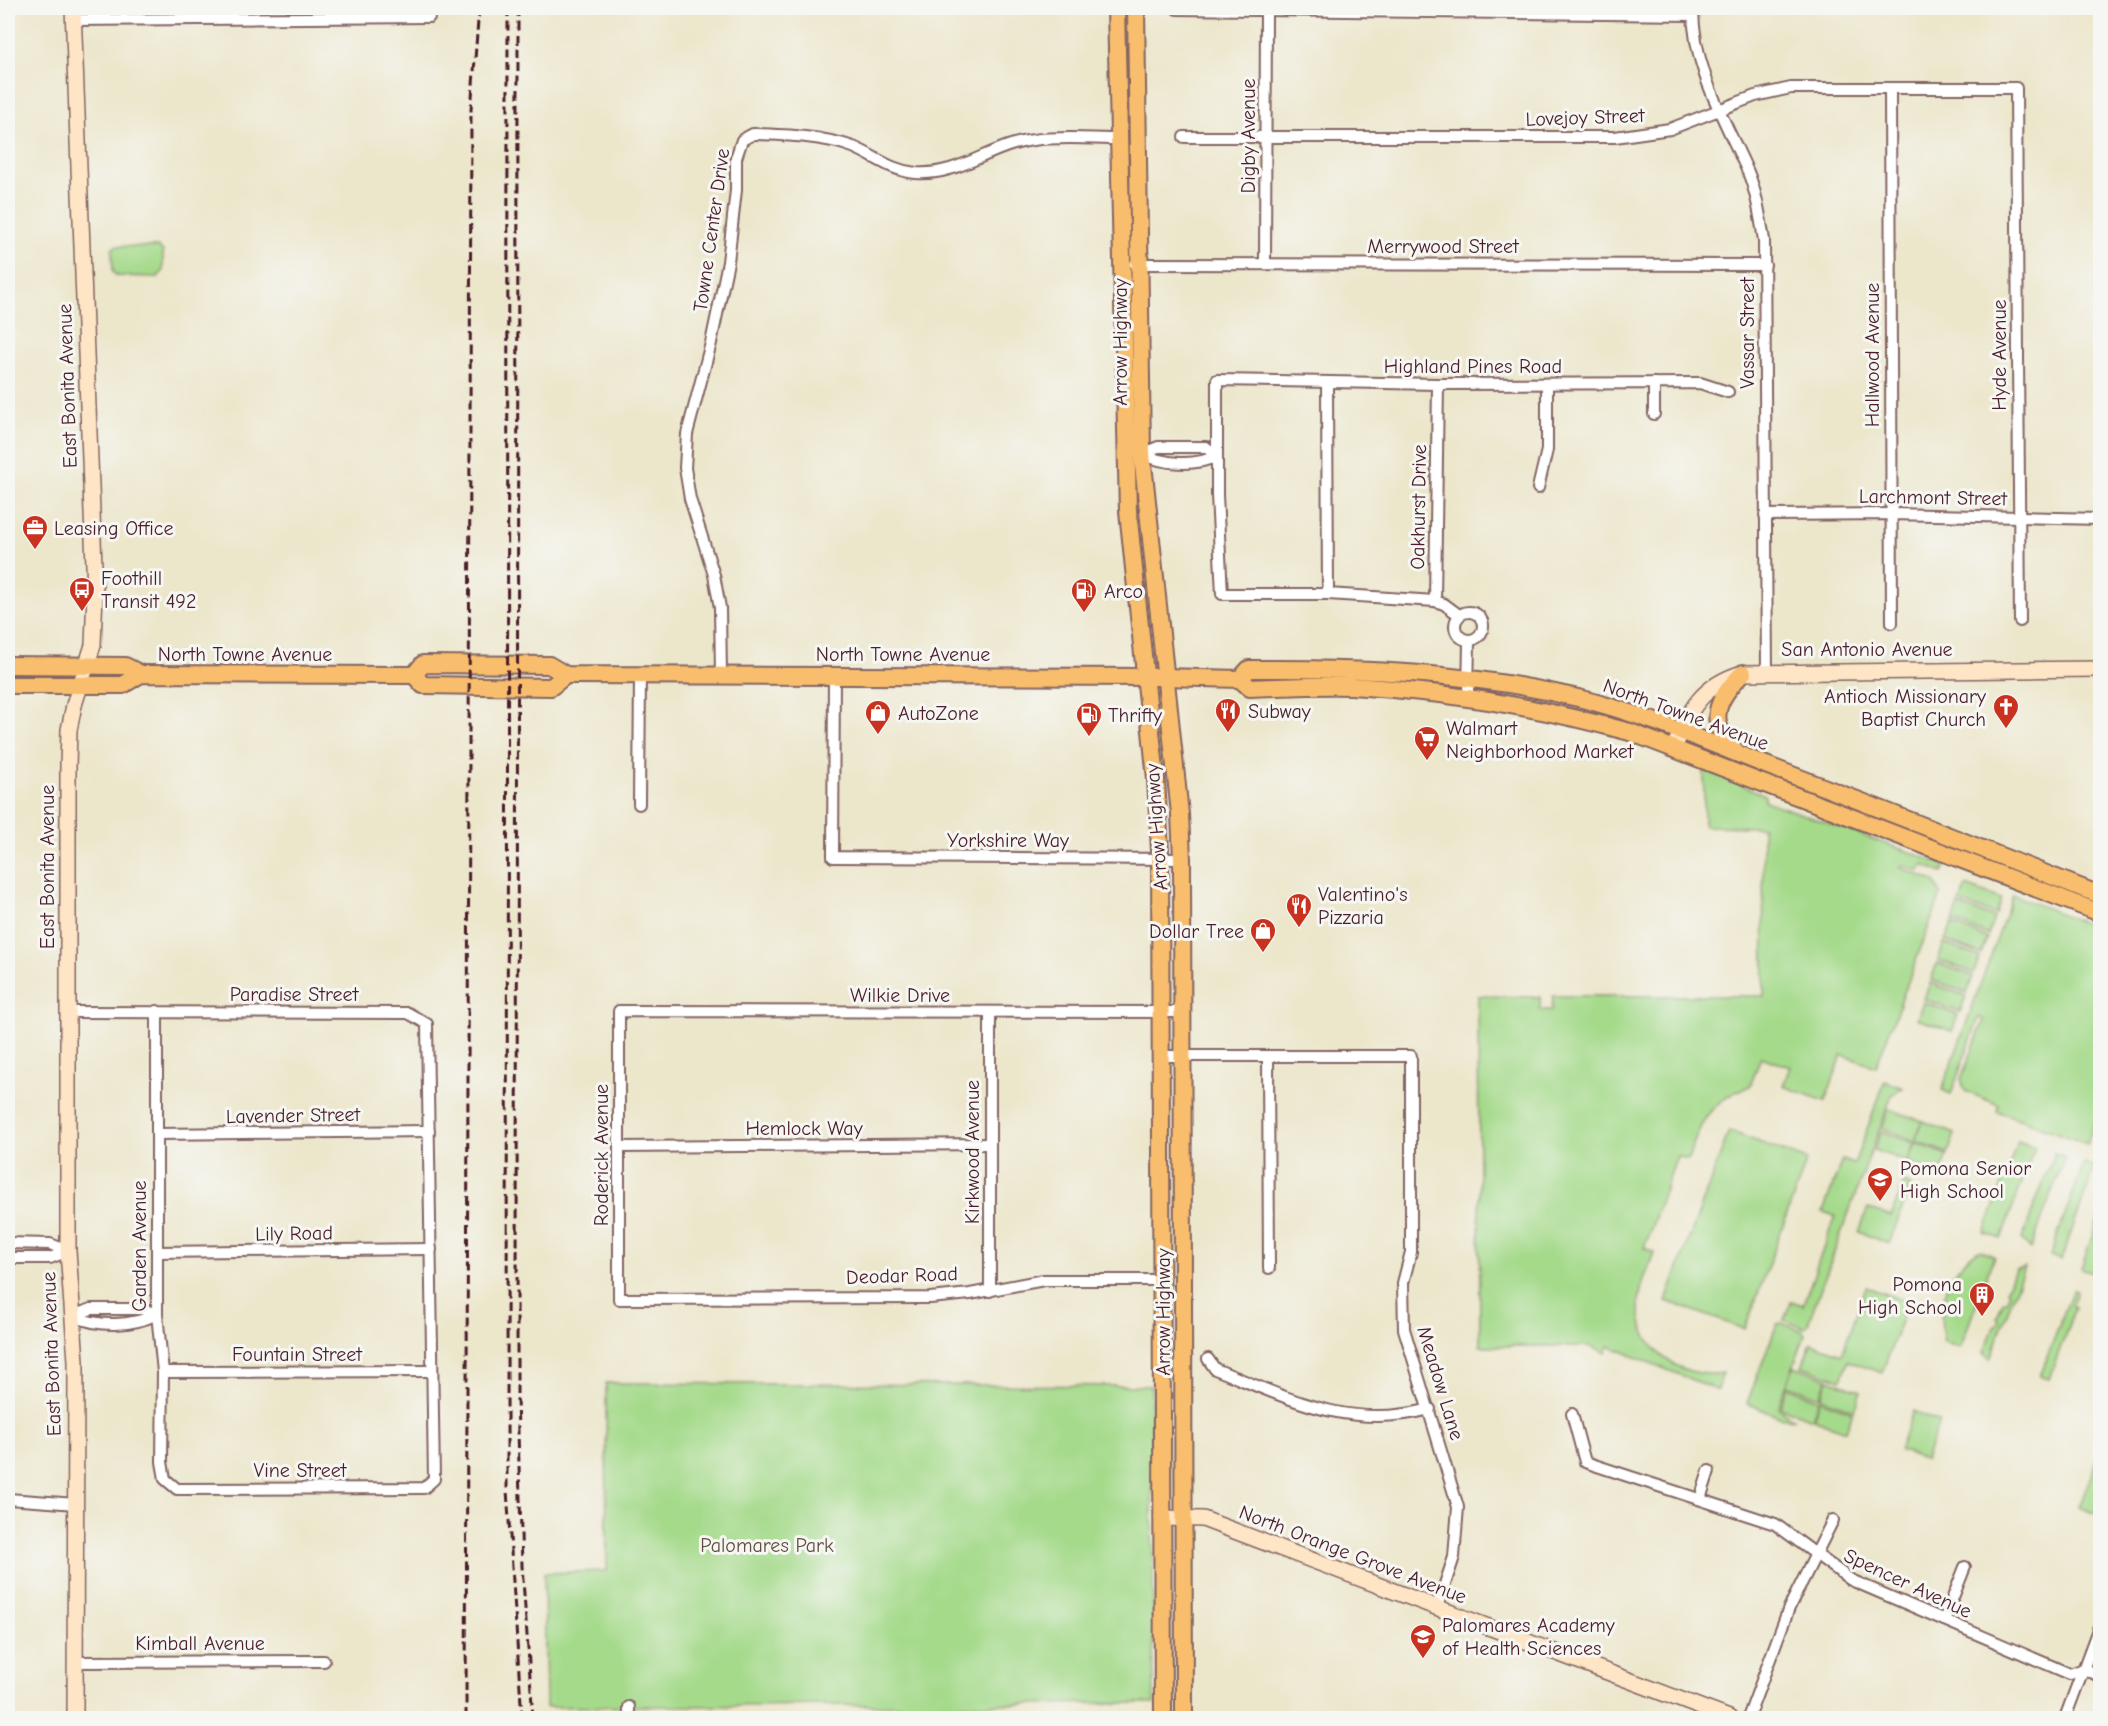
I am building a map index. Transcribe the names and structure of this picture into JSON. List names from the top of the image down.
{
  "streets": {
    "main road": [
      "Arrow Highway",
      "East Bonita Avenue",
      "San Antonio Avenue",
      "North Towne Avenue",
      "Deodar Road",
      "North Orange Grove Avenue"
    ],
    "street": [
      "Lovejoy Street",
      "Digby Avenue",
      "Towne Center Drive",
      "Merrywood Street",
      "Vassar Street",
      "Hallwood Avenue",
      "Hyde Avenue",
      "Highland Pines Road",
      "Larchmont Street",
      "Oakhurst Drive",
      "Yorkshire Way",
      "Paradise Street",
      "Wilkie Drive",
      "Lavender Street",
      "Hemlock Way",
      "Kirkwood Avenue",
      "Roderick Avenue",
      "Lily Road",
      "Garden Avenue",
      "Fountain Street",
      "Meadow Lane",
      "Vine Street",
      "Spencer Avenue",
      "Kimball Avenue"
    ]
  },
  "crossings": [
    ["Lovejoy Street", "Digby Avenue"],
    ["Lovejoy Street", "Vassar Street"],
    ["Lovejoy Street", "Hallwood Avenue"],
    ["Lovejoy Street", "Hyde Avenue"],
    ["Digby Avenue", "Merrywood Street"],
    ["Towne Center Drive", "Arrow Highway"],
    ["Towne Center Drive", "North Towne Avenue"],
    ["Merrywood Street", "Vassar Street"],
    ["Merrywood Street", "Arrow Highway"],
    ["Vassar Street", "Larchmont Street"],
    ["Vassar Street", "San Antonio Avenue"],
    ["Arrow Highway", "North Towne Avenue"],
    ["Arrow Highway", "Yorkshire Way"],
    ["Arrow Highway", "Wilkie Drive"],
    ["Arrow Highway", "Deodar Road"],
    ["Arrow Highway", "North Orange Grove Avenue"],
    ["Hallwood Avenue", "Larchmont Street"],
    ["Hyde Avenue", "Larchmont Street"],
    ["Highland Pines Road", "Oakhurst Drive"],
    ["East Bonita Avenue", "North Towne Avenue"],
    ["East Bonita Avenue", "Paradise Street"],
    ["East Bonita Avenue", "Kimball Avenue"],
    ["San Antonio Avenue", "North Towne Avenue"],
    ["North Towne Avenue", "Yorkshire Way"],
    ["Paradise Street", "Lavender Street"],
    ["Paradise Street", "Garden Avenue"],
    ["Wilkie Drive", "Kirkwood Avenue"],
    ["Wilkie Drive", "Roderick Avenue"],
    ["Lavender Street", "Garden Avenue"],
    ["Hemlock Way", "Kirkwood Avenue"],
    ["Hemlock Way", "Roderick Avenue"],
    ["Kirkwood Avenue", "Deodar Road"],
    ["Roderick Avenue", "Deodar Road"],
    ["Lily Road", "Garden Avenue"],
    ["Garden Avenue", "Fountain Street"],
    ["Garden Avenue", "Vine Street"],
    ["Fountain Street", "Vine Street"],
    ["Meadow Lane", "North Orange Grove Avenue"]
  ],
  "parks": ["Palomares Park"],
  "places": {
    "office": ["Leasing Office"],
    "bus stop": ["Foothill Transit 492"],
    "fuel station": ["Arco", "Thrifty"],
    "church": ["Antioch Missionary Baptist Church"],
    "restaurant": ["Subway", "Valentino's Pizzaria"],
    "shop": ["AutoZone", "Dollar Tree"],
    "supermarket": ["Walmart Neighborhood Market"],
    "school or university": ["Pomona Senior High School", "Palomares Academy of Health Sciences"],
    "building": ["Pomona High School"]
  }
}
